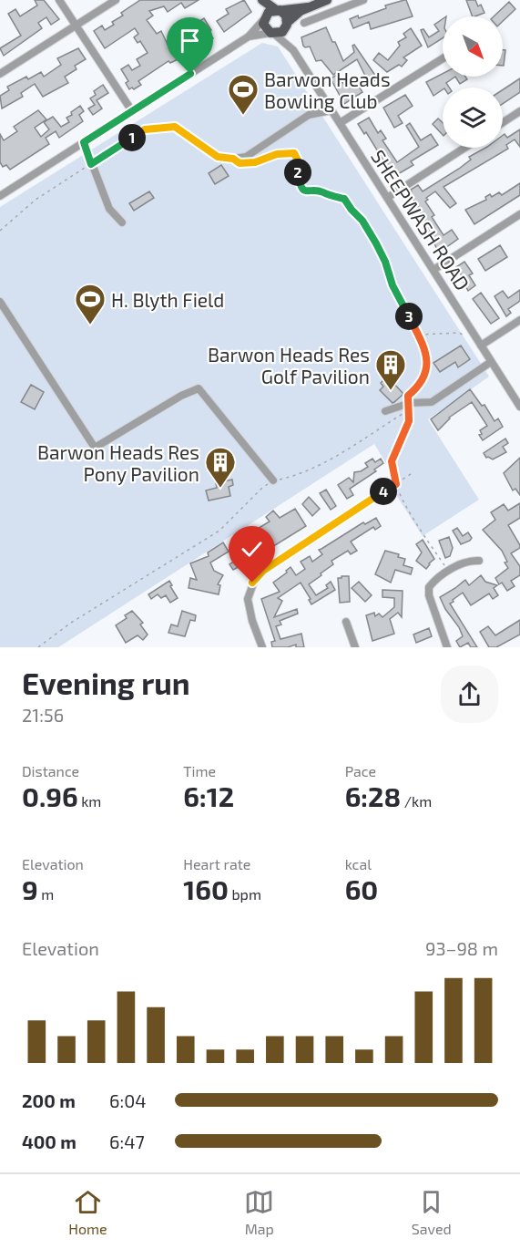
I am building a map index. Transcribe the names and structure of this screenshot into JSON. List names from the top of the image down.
{
  "streets": {
    "street": ["SHEEPWASH ROAD"]
  },
  "places": {
    "sports": ["Barwon Heads Bowling Club", "H. Blyth Field"],
    "building": ["Barwon Heads Res Golf Pavilion", "Barwon Heads Res Pony Pavilion"]
  },
  "north": "bottom right",
  "page": {
    "pins": [
      "1",
      "2",
      "3",
      "4"
    ],
    "heading": ["Evening run", "21:56"],
    "stats": [
      ["Distance", "0.96 km"],
      ["Time", "6:12"],
      ["Pace", "6:28 /km"],
      ["Elevation", "9 m"],
      ["Heart rate", "160 bpm"],
      ["kcal", "60"]
    ],
    "chart": ["Elevation", "93–98 m"],
    "list": [
      {
        "name": "200 m",
        "note": "6:04"
      },
      {
        "name": "400 m",
        "note": "6:47"
      }
    ],
    "tabs": ["Home", "Map", "Saved"]
  }
}
